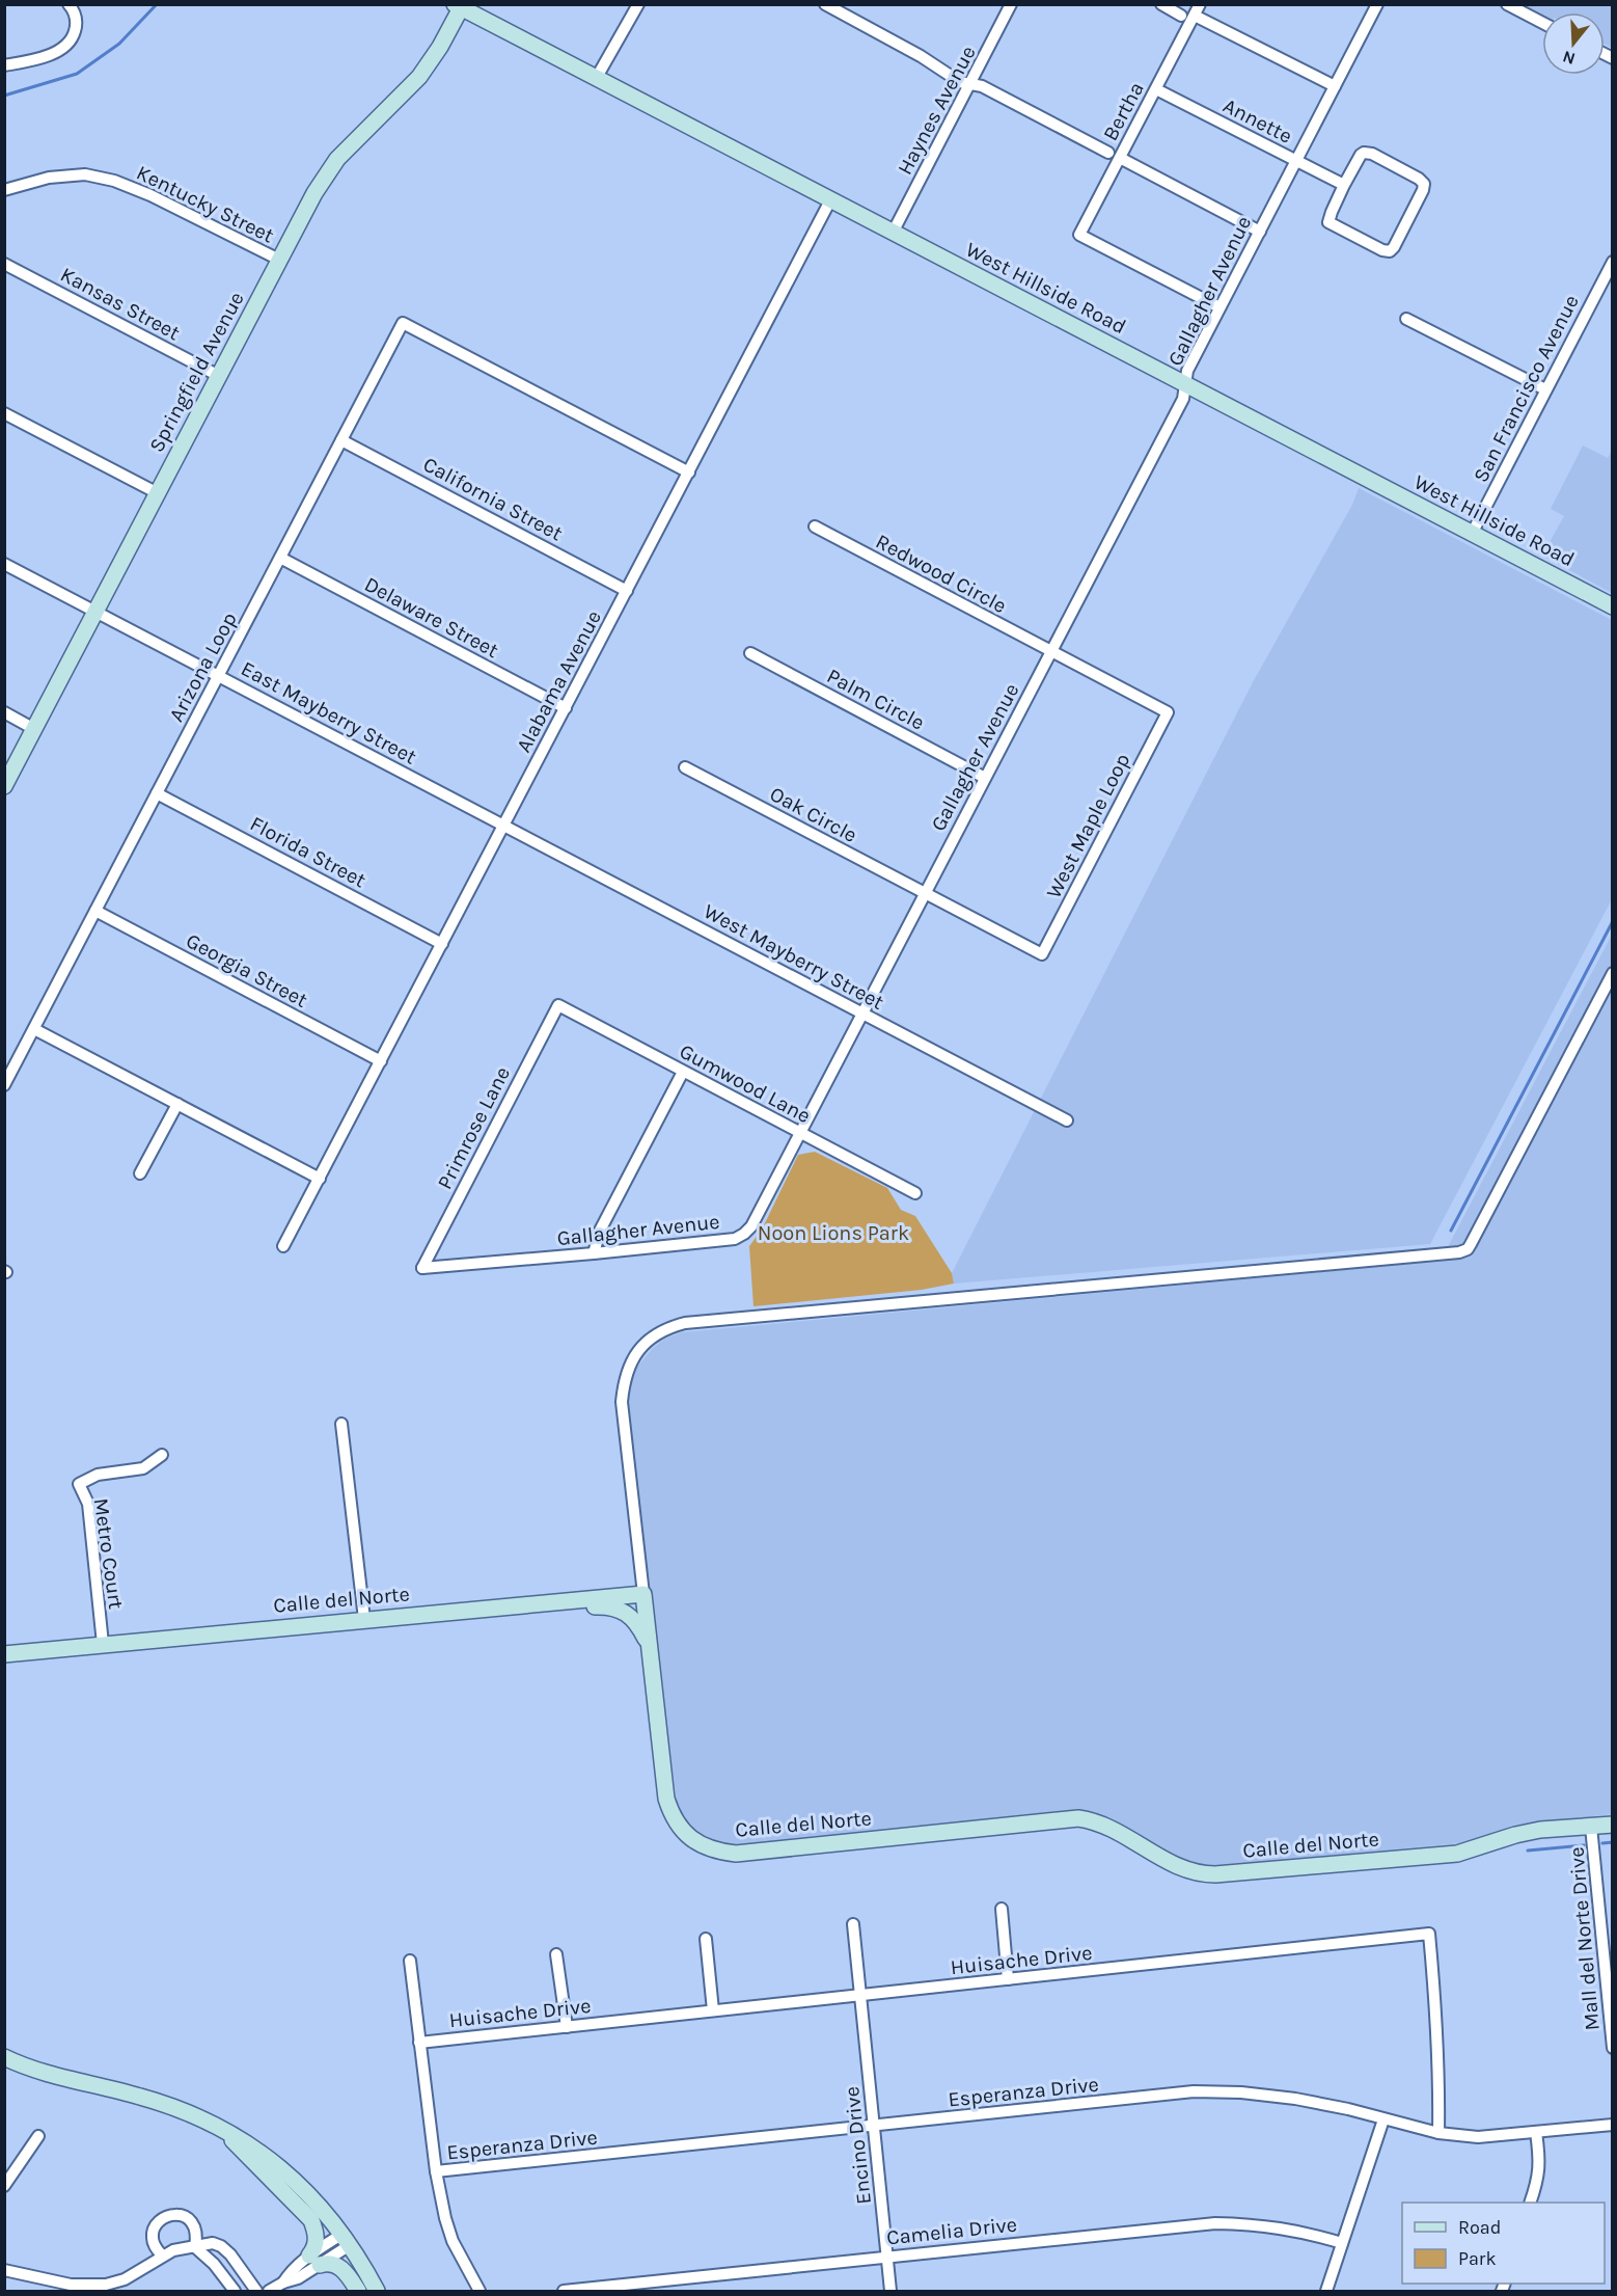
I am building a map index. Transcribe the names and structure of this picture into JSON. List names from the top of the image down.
{
  "streets": {
    "street": [
      "Haynes Avenue",
      "Bertha",
      "Annette",
      "Kentucky Street",
      "West Hillside Road",
      "Gallagher Avenue",
      "Kansas Street",
      "Springfield Avenue",
      "San Francisco Avenue",
      "California Street",
      "Redwood Circle",
      "Delaware Street",
      "Arizona Loop",
      "Alabama Avenue",
      "Palm Circle",
      "East Mayberry Street",
      "Oak Circle",
      "West Maple Loop",
      "Florida Street",
      "West Mayberry Street",
      "Georgia Street",
      "Gumwood Lane",
      "Primrose Lane",
      "Metro Court",
      "Calle del Norte",
      "Mall del Norte Drive",
      "Huisache Drive",
      "Esperanza Drive",
      "Encino Drive",
      "Camelia Drive"
    ]
  },
  "crossings": [
    ["Haynes Avenue", "West Hillside Road"],
    ["Bertha", "Annette"],
    ["Bertha", "Gallagher Avenue"],
    ["Annette", "Gallagher Avenue"],
    ["Kentucky Street", "Springfield Avenue"],
    ["West Hillside Road", "Gallagher Avenue"],
    ["West Hillside Road", "Springfield Avenue"],
    ["West Hillside Road", "San Francisco Avenue"],
    ["West Hillside Road", "Alabama Avenue"],
    ["Gallagher Avenue", "Redwood Circle"],
    ["Gallagher Avenue", "Palm Circle"],
    ["Gallagher Avenue", "Oak Circle"],
    ["Gallagher Avenue", "West Maple Loop"],
    ["Gallagher Avenue", "West Mayberry Street"],
    ["Gallagher Avenue", "Gumwood Lane"],
    ["Gallagher Avenue", "Primrose Lane"],
    ["Kansas Street", "Springfield Avenue"],
    ["Springfield Avenue", "East Mayberry Street"],
    ["California Street", "Arizona Loop"],
    ["California Street", "Alabama Avenue"],
    ["Redwood Circle", "West Maple Loop"],
    ["Delaware Street", "Arizona Loop"],
    ["Delaware Street", "Alabama Avenue"],
    ["Arizona Loop", "Alabama Avenue"],
    ["Arizona Loop", "East Mayberry Street"],
    ["Arizona Loop", "Florida Street"],
    ["Arizona Loop", "Georgia Street"],
    ["Alabama Avenue", "East Mayberry Street"],
    ["Alabama Avenue", "Florida Street"],
    ["Alabama Avenue", "West Mayberry Street"],
    ["Alabama Avenue", "Georgia Street"],
    ["East Mayberry Street", "West Mayberry Street"],
    ["Oak Circle", "West Maple Loop"],
    ["Gumwood Lane", "Primrose Lane"],
    ["Metro Court", "Calle del Norte"],
    ["Calle del Norte", "Mall del Norte Drive"],
    ["Huisache Drive", "Esperanza Drive"],
    ["Huisache Drive", "Encino Drive"],
    ["Esperanza Drive", "Encino Drive"],
    ["Encino Drive", "Camelia Drive"]
  ],
  "parks": ["Noon Lions Park"],
  "legend": ["Road", "Park"],
  "north": "bottom"
}
